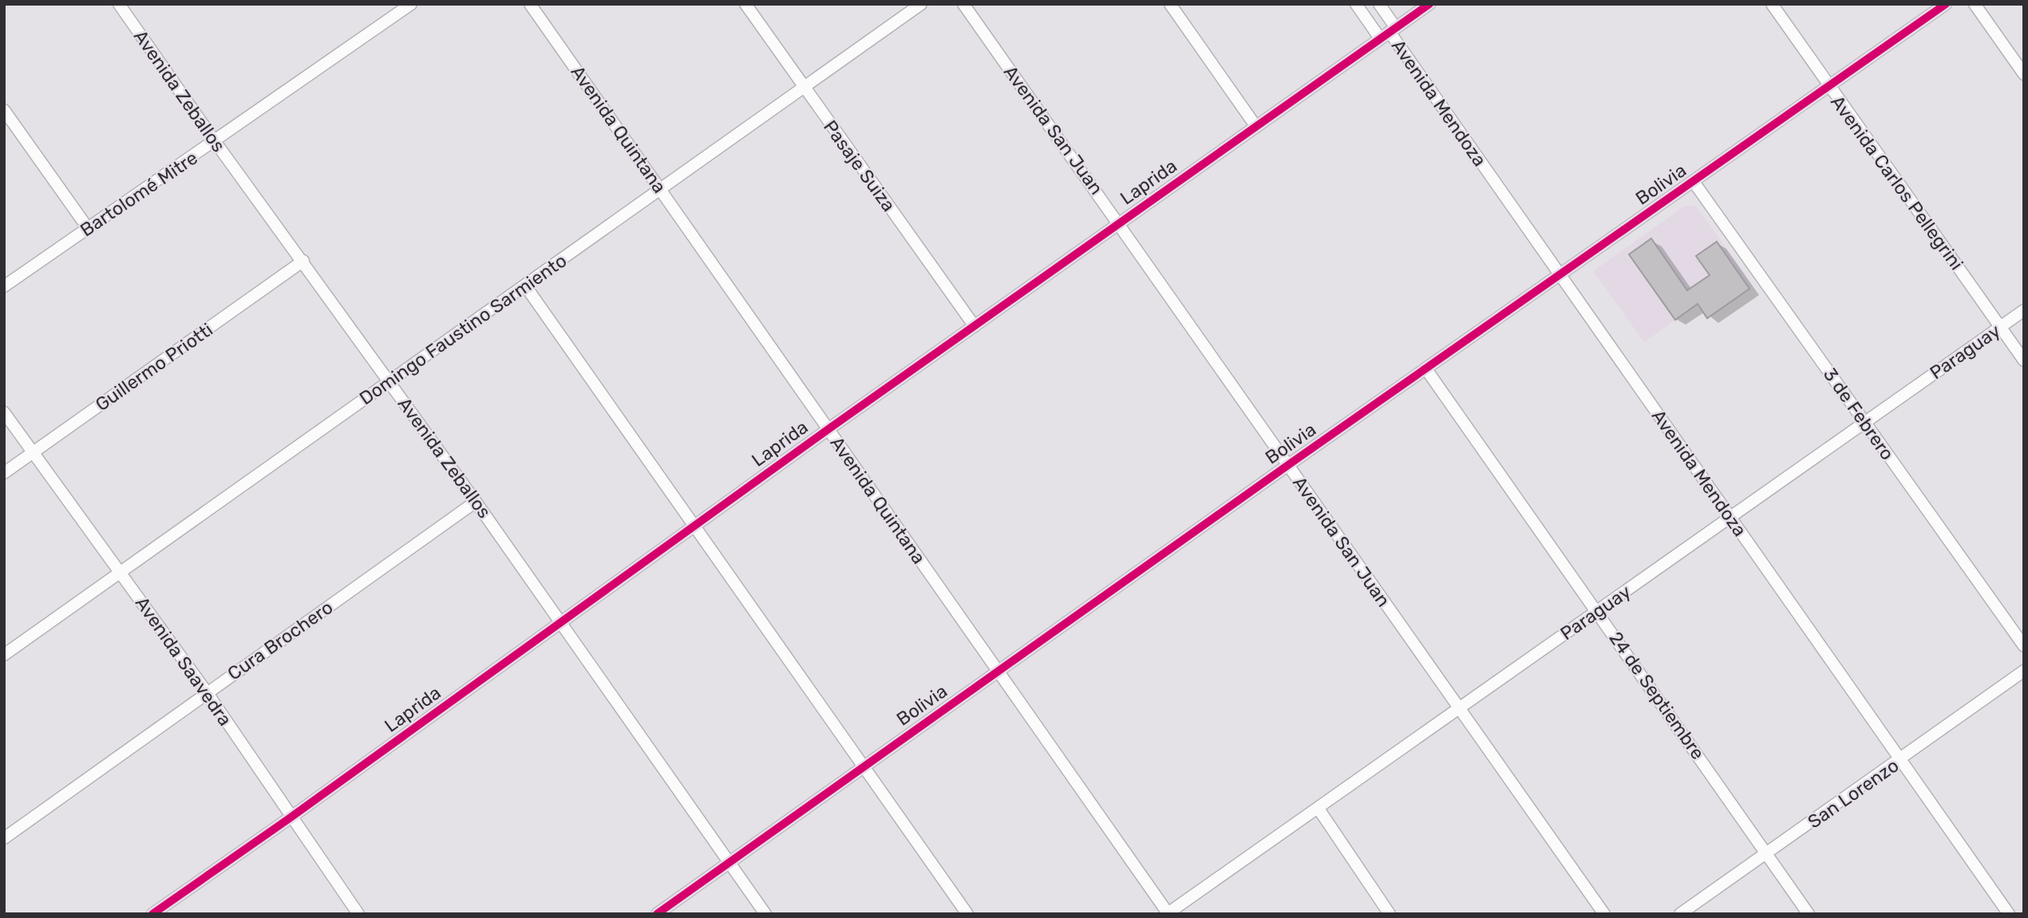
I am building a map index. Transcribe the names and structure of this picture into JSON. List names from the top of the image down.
{
  "streets": {
    "street": [
      "Avenida Zeballos",
      "Avenida Mendoza",
      "Avenida Quintana",
      "Avenida San Juan",
      "Pasaje Suiza",
      "Laprida",
      "Avenida Carlos Pellegrini",
      "Bolivia",
      "Bartolomé Mitre",
      "Domingo Faustino Sarmiento",
      "Paraguay",
      "Guillermo Priotti",
      "3 de Febrero",
      "Cura Brochero",
      "Avenida Saavedra",
      "24 de Septiembre",
      "San Lorenzo"
    ]
  },
  "crossings": [
    ["Avenida Zeballos", "Laprida"],
    ["Avenida Zeballos", "Bolivia"],
    ["Avenida Zeballos", "Bartolomé Mitre"],
    ["Avenida Zeballos", "Domingo Faustino Sarmiento"],
    ["Avenida Zeballos", "Guillermo Priotti"],
    ["Avenida Zeballos", "Cura Brochero"],
    ["Avenida Mendoza", "Laprida"],
    ["Avenida Mendoza", "Bolivia"],
    ["Avenida Mendoza", "Paraguay"],
    ["Avenida Mendoza", "San Lorenzo"],
    ["Avenida Quintana", "Laprida"],
    ["Avenida Quintana", "Bolivia"],
    ["Avenida Quintana", "Domingo Faustino Sarmiento"],
    ["Avenida Quintana", "Paraguay"],
    ["Avenida San Juan", "Laprida"],
    ["Avenida San Juan", "Bolivia"],
    ["Avenida San Juan", "Paraguay"],
    ["Pasaje Suiza", "Laprida"],
    ["Pasaje Suiza", "Domingo Faustino Sarmiento"],
    ["Laprida", "Avenida Saavedra"],
    ["Avenida Carlos Pellegrini", "Bolivia"],
    ["Avenida Carlos Pellegrini", "Paraguay"],
    ["Bolivia", "3 de Febrero"],
    ["Bolivia", "24 de Septiembre"],
    ["Domingo Faustino Sarmiento", "Avenida Saavedra"],
    ["Paraguay", "3 de Febrero"],
    ["Paraguay", "24 de Septiembre"],
    ["Guillermo Priotti", "Avenida Saavedra"],
    ["Cura Brochero", "Avenida Saavedra"],
    ["24 de Septiembre", "San Lorenzo"]
  ]
}
